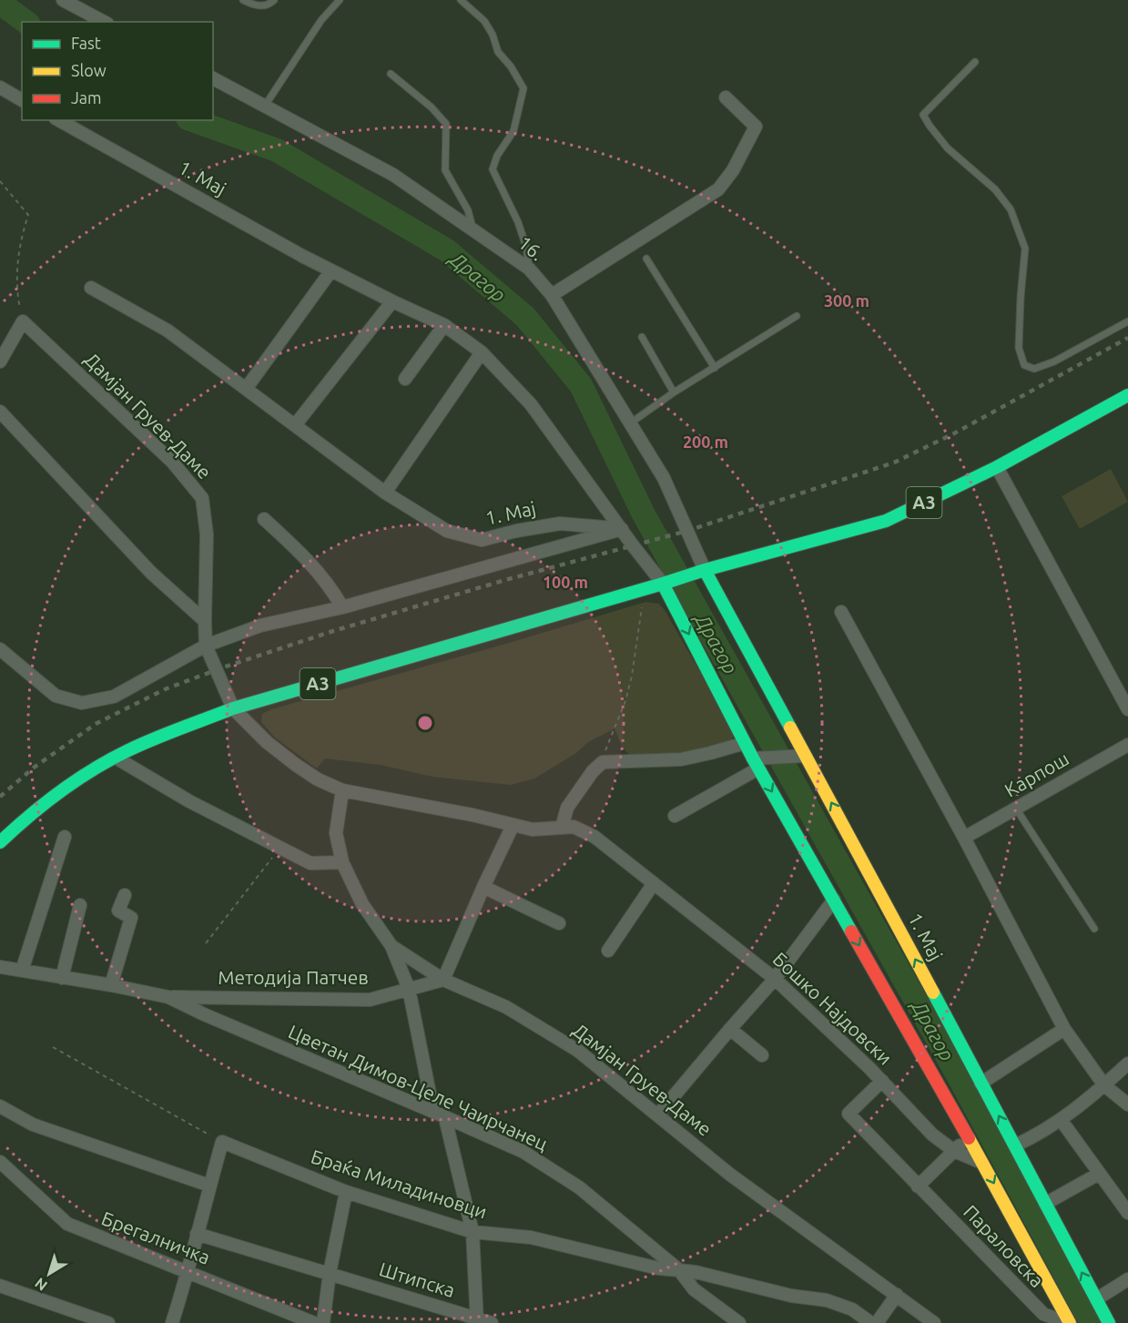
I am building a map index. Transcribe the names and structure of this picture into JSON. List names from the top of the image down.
{
  "streets": {
    "street": [
      "1. Мај",
      "16.",
      "Дамјан Груев-Даме",
      "A3",
      "Карпош",
      "Методија Патчев",
      "Бошко Најдовски",
      "Цветан Димов-Целе Чаирчанец",
      "Браќа Миладиновци",
      "Брегалничка",
      "Параловска",
      "Штипска"
    ]
  },
  "crossings": [
    ["1. Мај", "16."],
    ["1. Мај", "A3"],
    ["1. Мај", "Бошко Најдовски"],
    ["1. Мај", "Параловска"],
    ["16.", "A3"],
    ["Дамјан Груев-Даме", "A3"],
    ["Дамјан Груев-Даме", "Методија Патчев"],
    ["Дамјан Груев-Даме", "Бошко Најдовски"],
    ["Методија Патчев", "Цветан Димов-Целе Чаирчанец"],
    ["Бошко Најдовски", "Параловска"],
    ["Цветан Димов-Целе Чаирчанец", "Браќа Миладиновци"]
  ],
  "water": ["Драгор"],
  "legend": ["Fast", "Slow", "Jam"],
  "north": "bottom left",
  "rings": ["300 m", "200 m", "100 m"]
}
